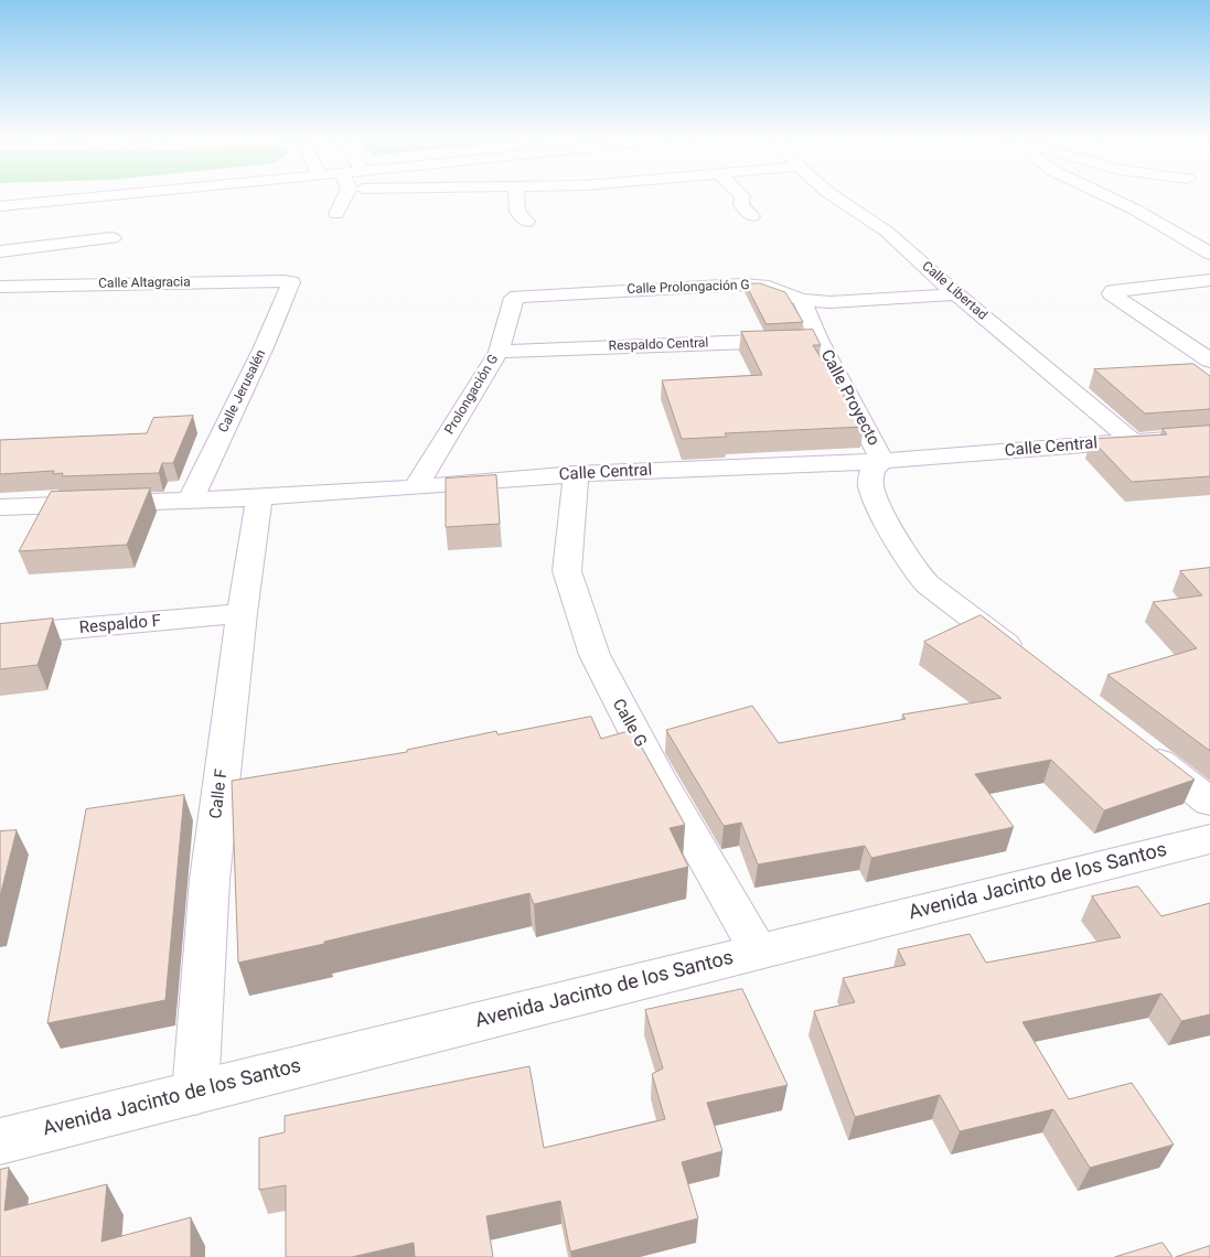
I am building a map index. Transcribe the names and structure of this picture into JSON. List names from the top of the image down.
{
  "streets": {
    "street": [
      "Calle Altagracia",
      "Calle Prolongación G",
      "Calle Libertad",
      "Respaldo Central",
      "Calle Jerusalén",
      "Prolongación G",
      "Calle Proyecto",
      "Calle Central",
      "Respaldo F",
      "Calle G",
      "Calle F",
      "Avenida Jacinto de los Santos"
    ]
  },
  "crossings": [
    ["Calle Altagracia", "Calle Jerusalén"],
    ["Calle Prolongación G", "Calle Libertad"],
    ["Calle Prolongación G", "Prolongación G"],
    ["Calle Prolongación G", "Calle Proyecto"],
    ["Calle Libertad", "Calle Central"],
    ["Respaldo Central", "Prolongación G"],
    ["Respaldo Central", "Calle Proyecto"],
    ["Calle Jerusalén", "Calle Central"],
    ["Prolongación G", "Calle Central"],
    ["Calle Proyecto", "Calle Central"],
    ["Calle Central", "Calle G"],
    ["Calle Central", "Calle F"],
    ["Respaldo F", "Calle F"],
    ["Calle G", "Avenida Jacinto de los Santos"],
    ["Calle F", "Avenida Jacinto de los Santos"]
  ]
}
